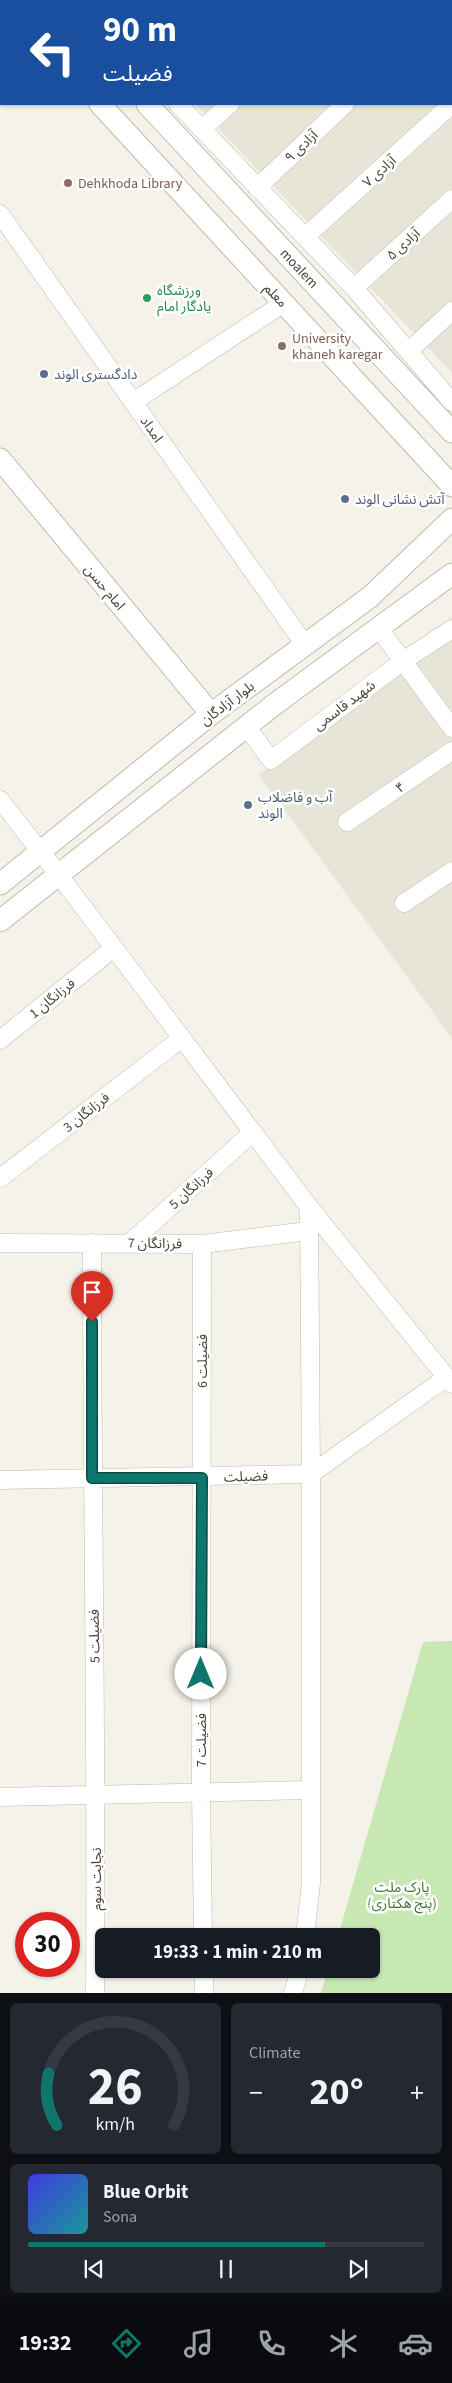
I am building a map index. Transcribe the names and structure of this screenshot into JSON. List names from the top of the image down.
{
  "streets": {
    "street": [
      "آزادی ۹",
      "آزادی ۷",
      "آزادی ۵",
      "moalem",
      "معلم",
      "امداد",
      "امام حسن",
      "بلوار آزادگان",
      "شهید قاسمی",
      "۴",
      "فرزانگان 1",
      "فرزانگان 3",
      "فرزانگان 5",
      "فرزانگان 7",
      "فضیلت 6",
      "فضیلت",
      "فضیلت 5",
      "فضیلت 7",
      "نجابت سوم"
    ]
  },
  "crossings": [
    ["امداد", "بلوار آزادگان"],
    ["امام حسن", "بلوار آزادگان"],
    ["فرزانگان 5", "فرزانگان 7"],
    ["فرزانگان 7", "فضیلت 6"],
    ["فرزانگان 7", "فضیلت 5"],
    ["فضیلت 6", "فضیلت"],
    ["فضیلت 6", "فضیلت 7"],
    ["فضیلت", "فضیلت 5"],
    ["فضیلت", "فضیلت 7"],
    ["فضیلت 5", "نجابت سوم"]
  ],
  "parks": ["پارک ملت (پنج هکتاری)"],
  "places": [
    "Dehkhoda Library",
    "ورزشگاه یادگار امام",
    "University khaneh karegar",
    "دادگستری الوند",
    "آتش نشانی الوند",
    "آب و فاضلاب الوند"
  ],
  "page": {
    "turn": ["90 m", "فضیلت"],
    "limit": "30",
    "trip": "19:33 · 1 min · 210 m",
    "tile": "Climate",
    "heat": ["−", "20°", "+"],
    "song": ["Blue Orbit", "Sona"],
    "tabs": "19:32",
    "gauge": ["26", "km/h"]
  }
}
